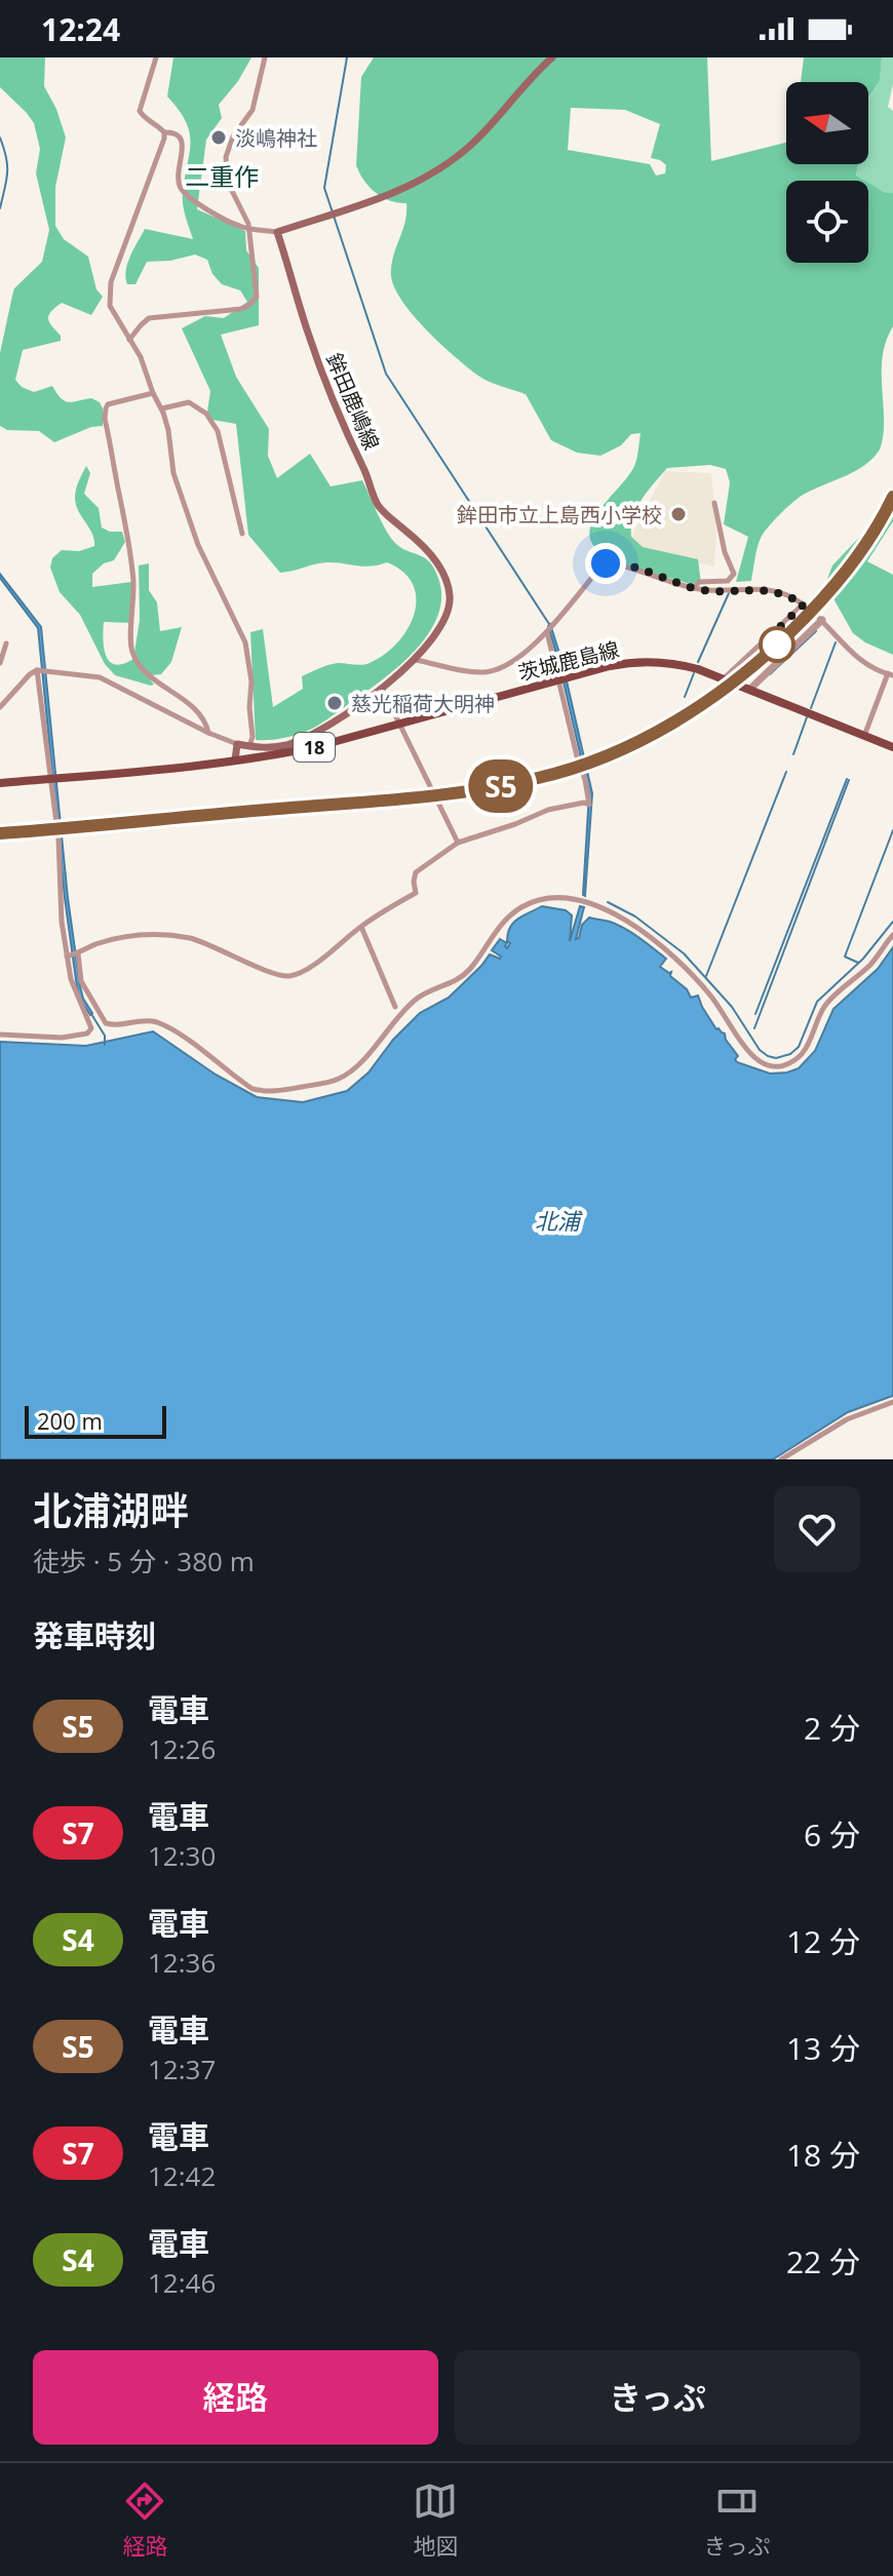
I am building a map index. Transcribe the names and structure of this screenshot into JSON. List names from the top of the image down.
{
  "streets": {
    "main road": ["鉾田鹿嶋線", "茨城鹿島線", "18"]
  },
  "districts": ["二重作"],
  "water": ["北浦"],
  "places": ["淡嶋神社", "鉾田市立上島西小学校", "慈光稲荷大明神"],
  "scale_bar": "200 m",
  "north": "left",
  "page": {
    "status": "12:24",
    "on_map": "S5",
    "scale": "200 m",
    "heading": [
      ["北浦湖畔", "徒歩 · 5 分 · 380 m"],
      "発車時刻"
    ],
    "list": [
      {
        "mark": "S5",
        "name": "電車",
        "note": "12:26",
        "value": "2 分"
      },
      {
        "mark": "S7",
        "name": "電車",
        "note": "12:30",
        "value": "6 分"
      },
      {
        "mark": "S4",
        "name": "電車",
        "note": "12:36",
        "value": "12 分"
      },
      {
        "mark": "S5",
        "name": "電車",
        "note": "12:37",
        "value": "13 分"
      },
      {
        "mark": "S7",
        "name": "電車",
        "note": "12:42",
        "value": "18 分"
      },
      {
        "mark": "S4",
        "name": "電車",
        "note": "12:46",
        "value": "22 分"
      }
    ],
    "buttons": ["経路", "きっぷ"],
    "tabs": ["経路", "地図", "きっぷ"]
  }
}
